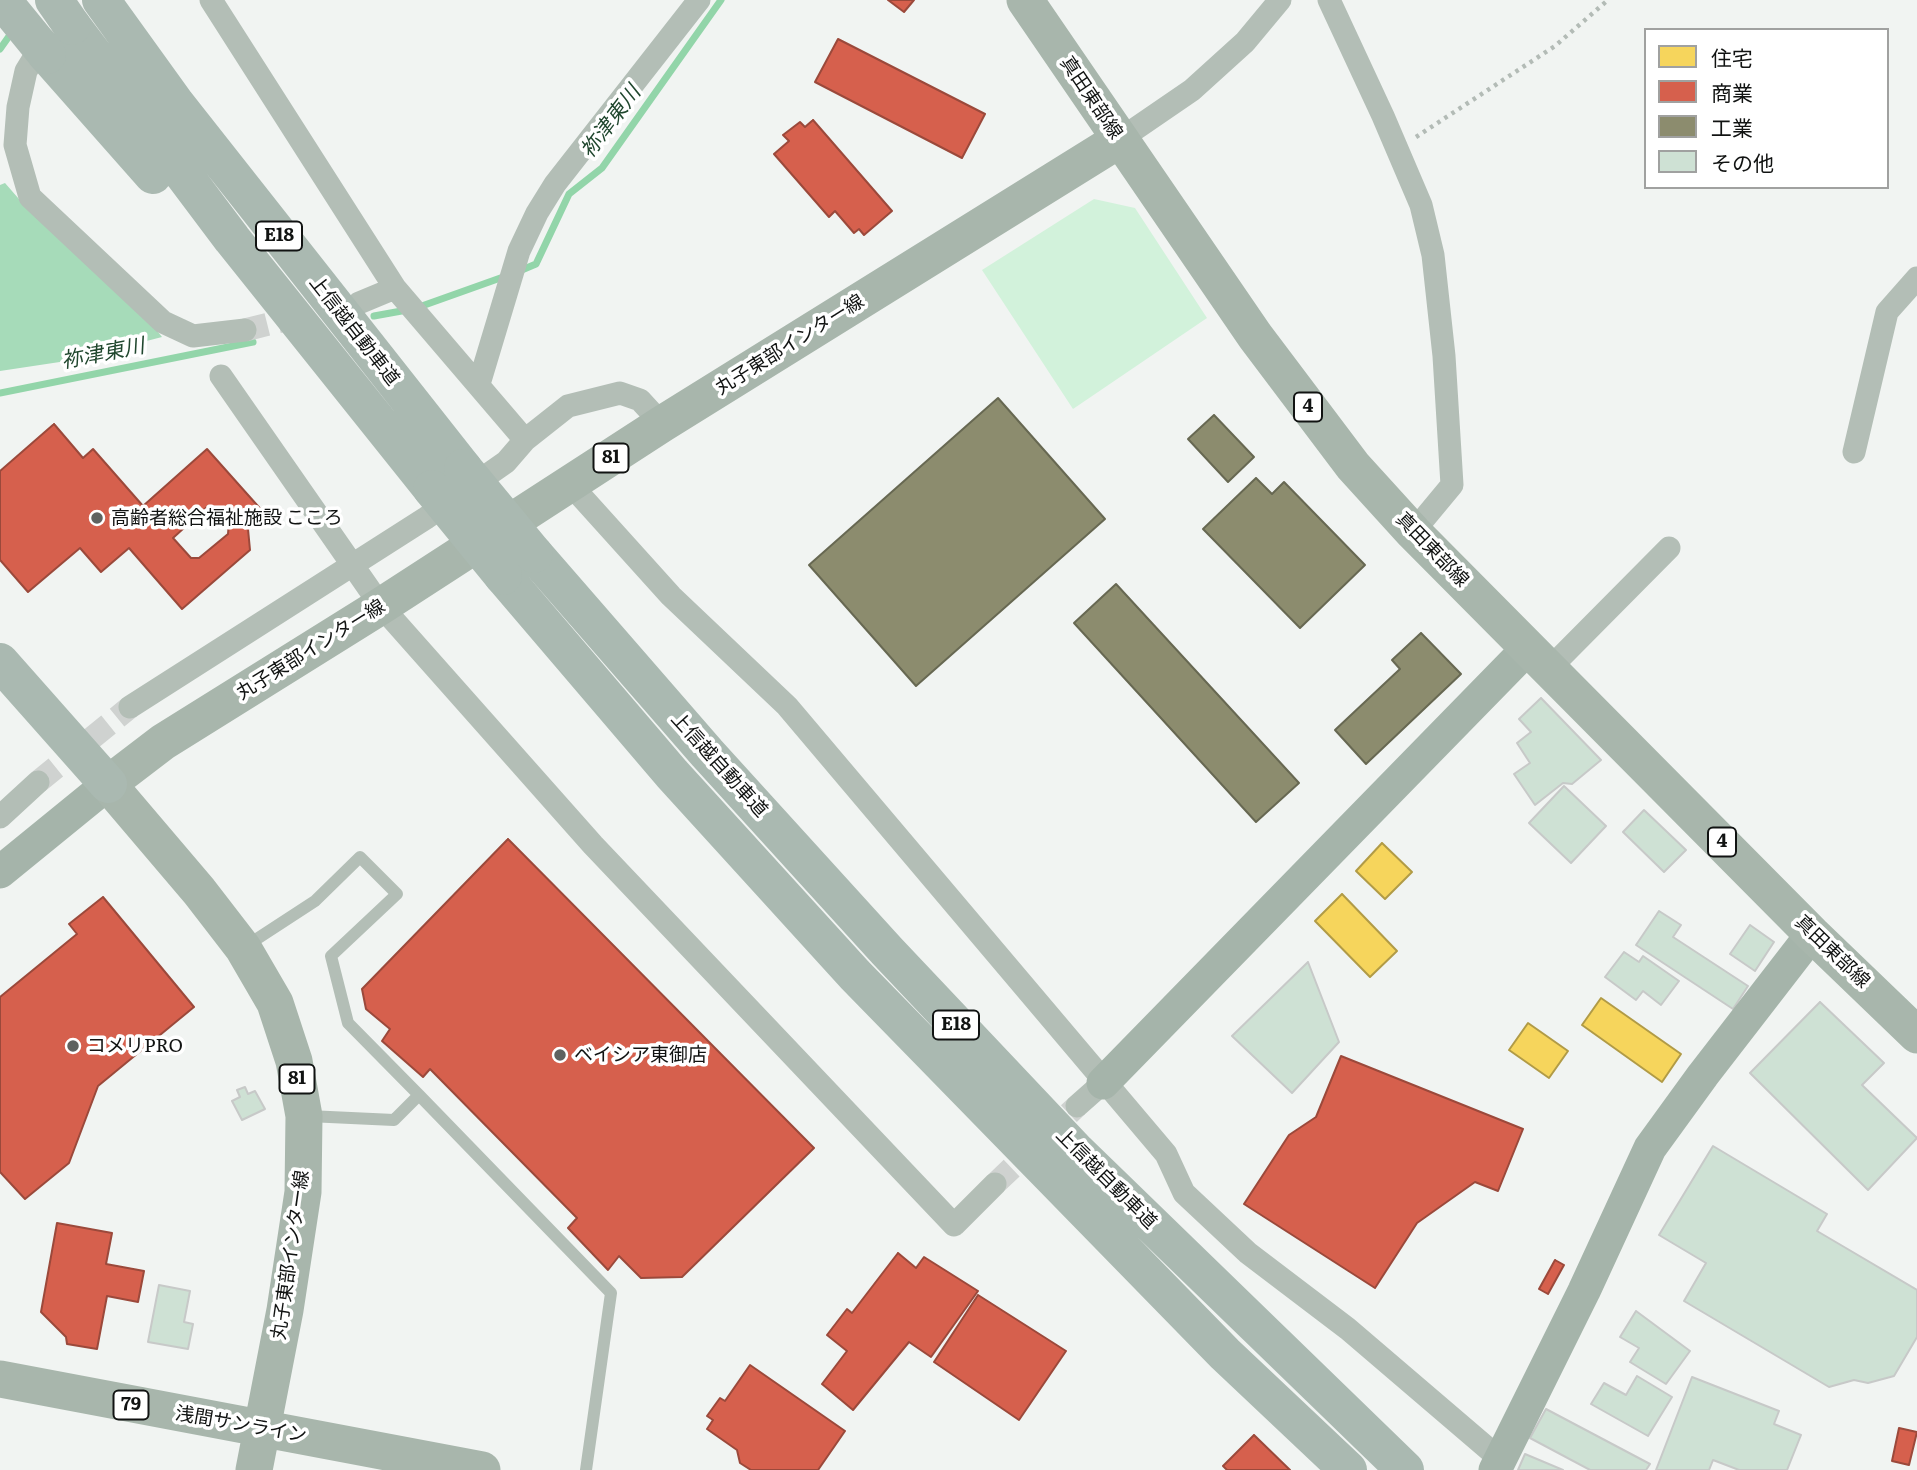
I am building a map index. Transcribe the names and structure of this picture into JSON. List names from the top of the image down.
{
  "streets": {
    "highway": ["E18", "上信越自動車道"],
    "main road": [
      "真田東部線",
      "丸子東部インター線",
      "4",
      "81",
      "79",
      "浅間サンライン"
    ]
  },
  "crossings": [
    ["真田東部線", "丸子東部インター線"],
    ["丸子東部インター線", "81"],
    ["丸子東部インター線", "浅間サンライン"],
    ["81", "浅間サンライン"]
  ],
  "water": ["祢津東川"],
  "places": ["高齢者総合福祉施設 こころ", "コメリPRO", "ベイシア東御店"],
  "legend": [
    "住宅",
    "商業",
    "工業",
    "その他"
  ]
}
